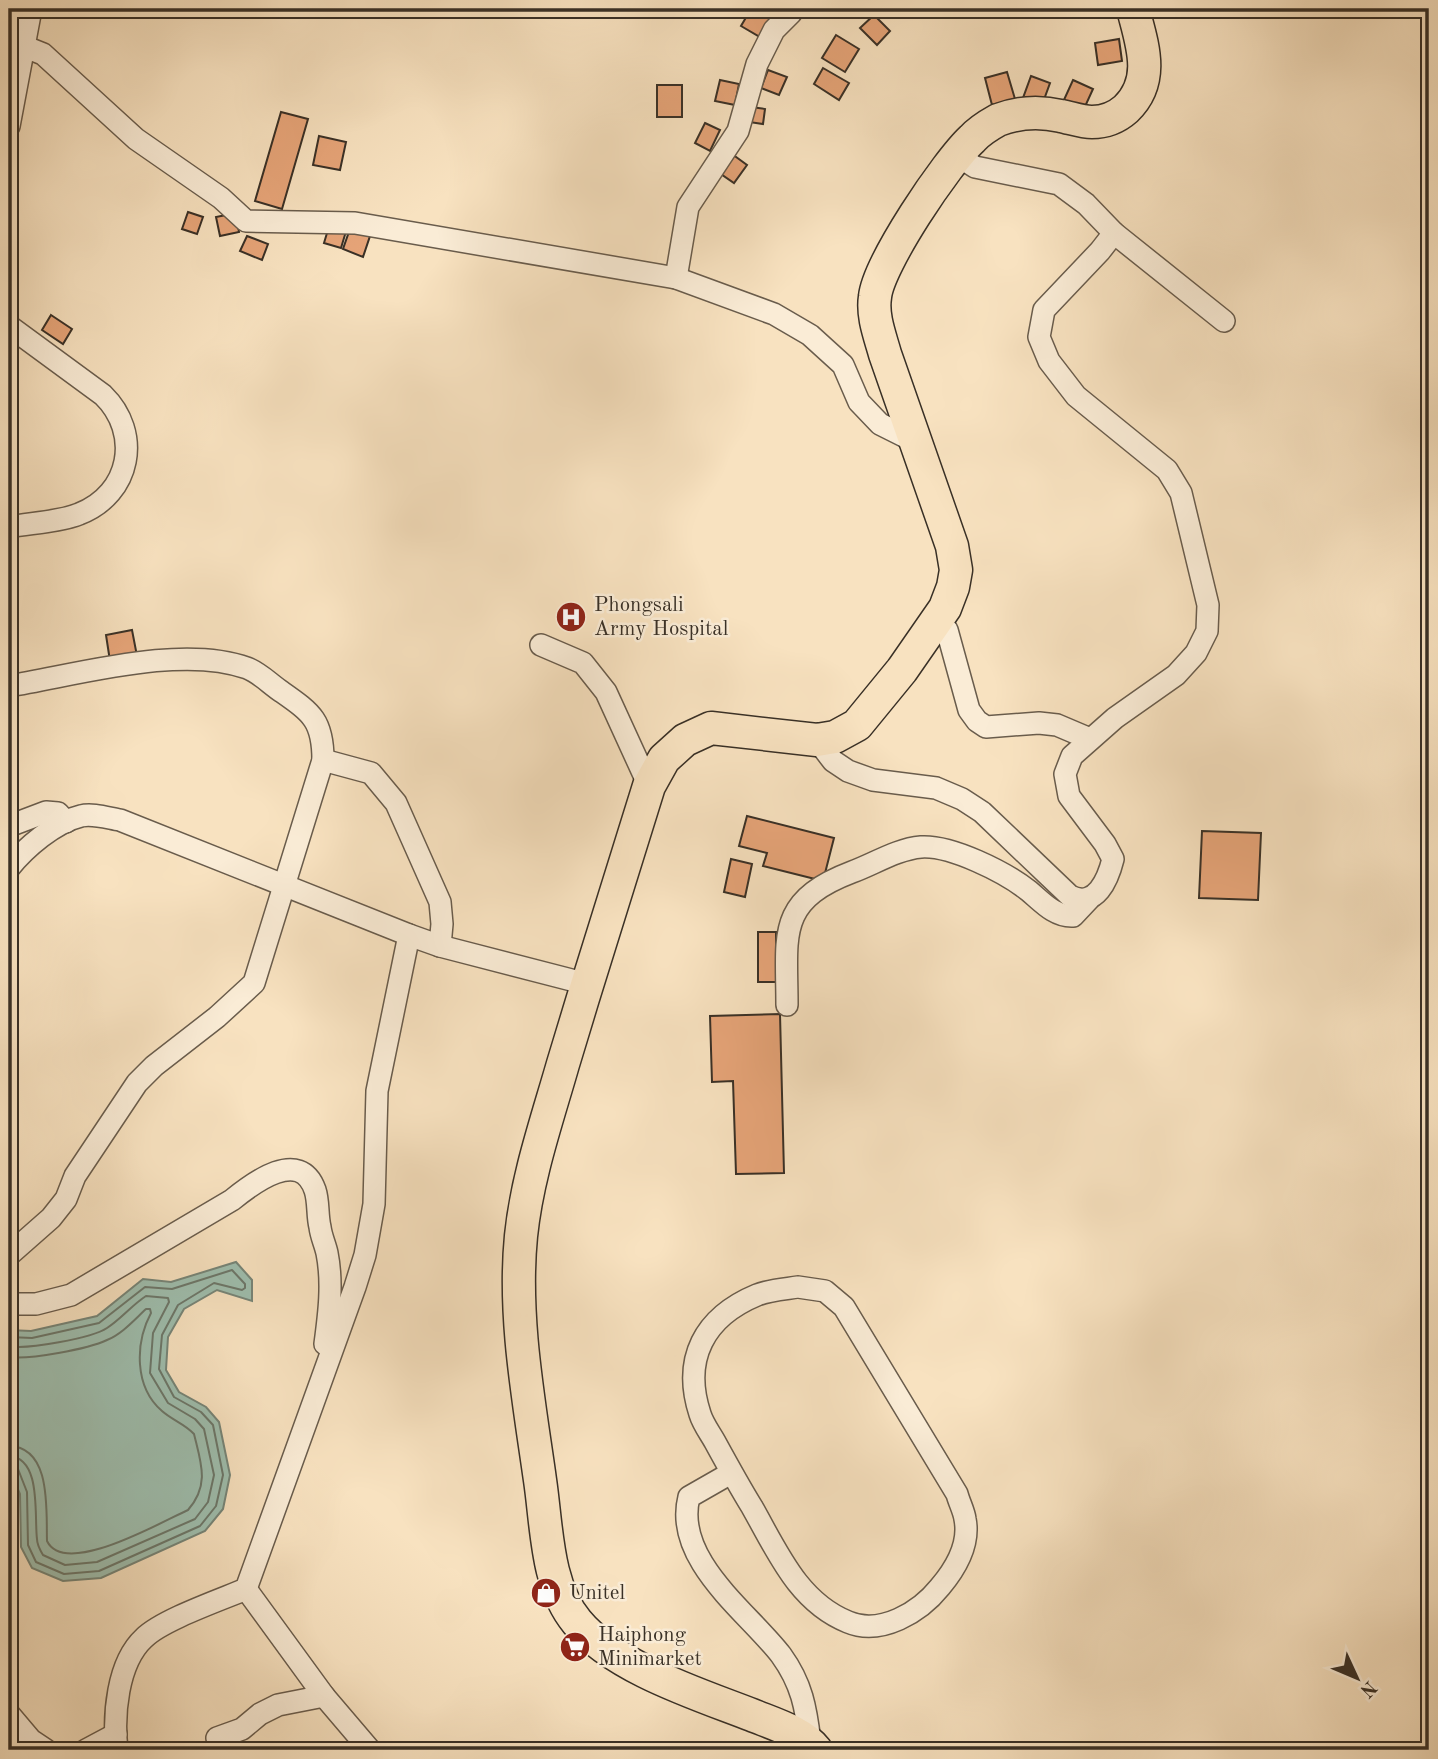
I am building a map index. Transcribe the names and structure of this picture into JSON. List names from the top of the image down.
{
  "places": {
    "hospital": ["Phongsali Army Hospital"],
    "shop": ["Unitel"],
    "supermarket": ["Haiphong Minimarket"]
  },
  "north": "bottom right"
}
